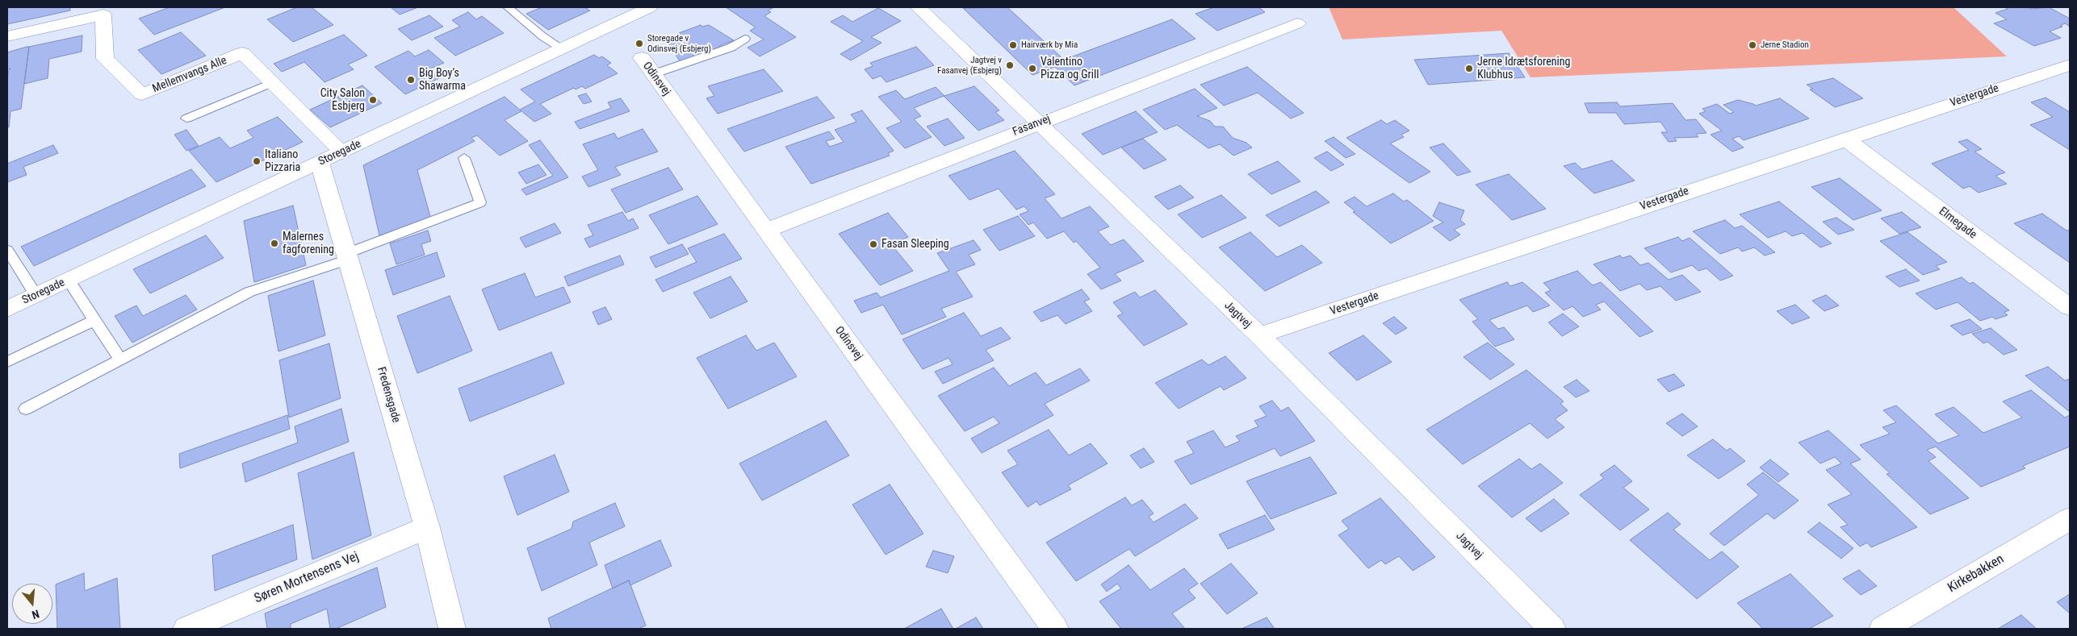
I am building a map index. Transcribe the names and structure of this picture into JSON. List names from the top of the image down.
{
  "streets": {
    "street": [
      "Mellemvangs Alle",
      "Odinsvej",
      "Vestergade",
      "Fasanvej",
      "Storegade",
      "Elmegade",
      "Jagtvej",
      "Fredensgade",
      "Kirkebakken",
      "Søren Mortensens Vej"
    ]
  },
  "crossings": [
    ["Mellemvangs Alle", "Storegade"],
    ["Odinsvej", "Fasanvej"],
    ["Vestergade", "Elmegade"],
    ["Vestergade", "Jagtvej"],
    ["Fasanvej", "Jagtvej"],
    ["Storegade", "Fredensgade"],
    ["Fredensgade", "Søren Mortensens Vej"]
  ],
  "places": [
    "Storegade v Odinsvej (Esbjerg)",
    "Hairværk by Mia",
    "Jerne Stadion",
    "Jagtvej v Fasanvej (Esbjerg)",
    "Valentino Pizza og Grill",
    "Jerne Idrætsforening Klubhus",
    "Big Boy’s Shawarma",
    "City Salon Esbjerg",
    "Italiano Pizzaria",
    "Malernes fagforening",
    "Fasan Sleeping"
  ],
  "north": "bottom"
}
